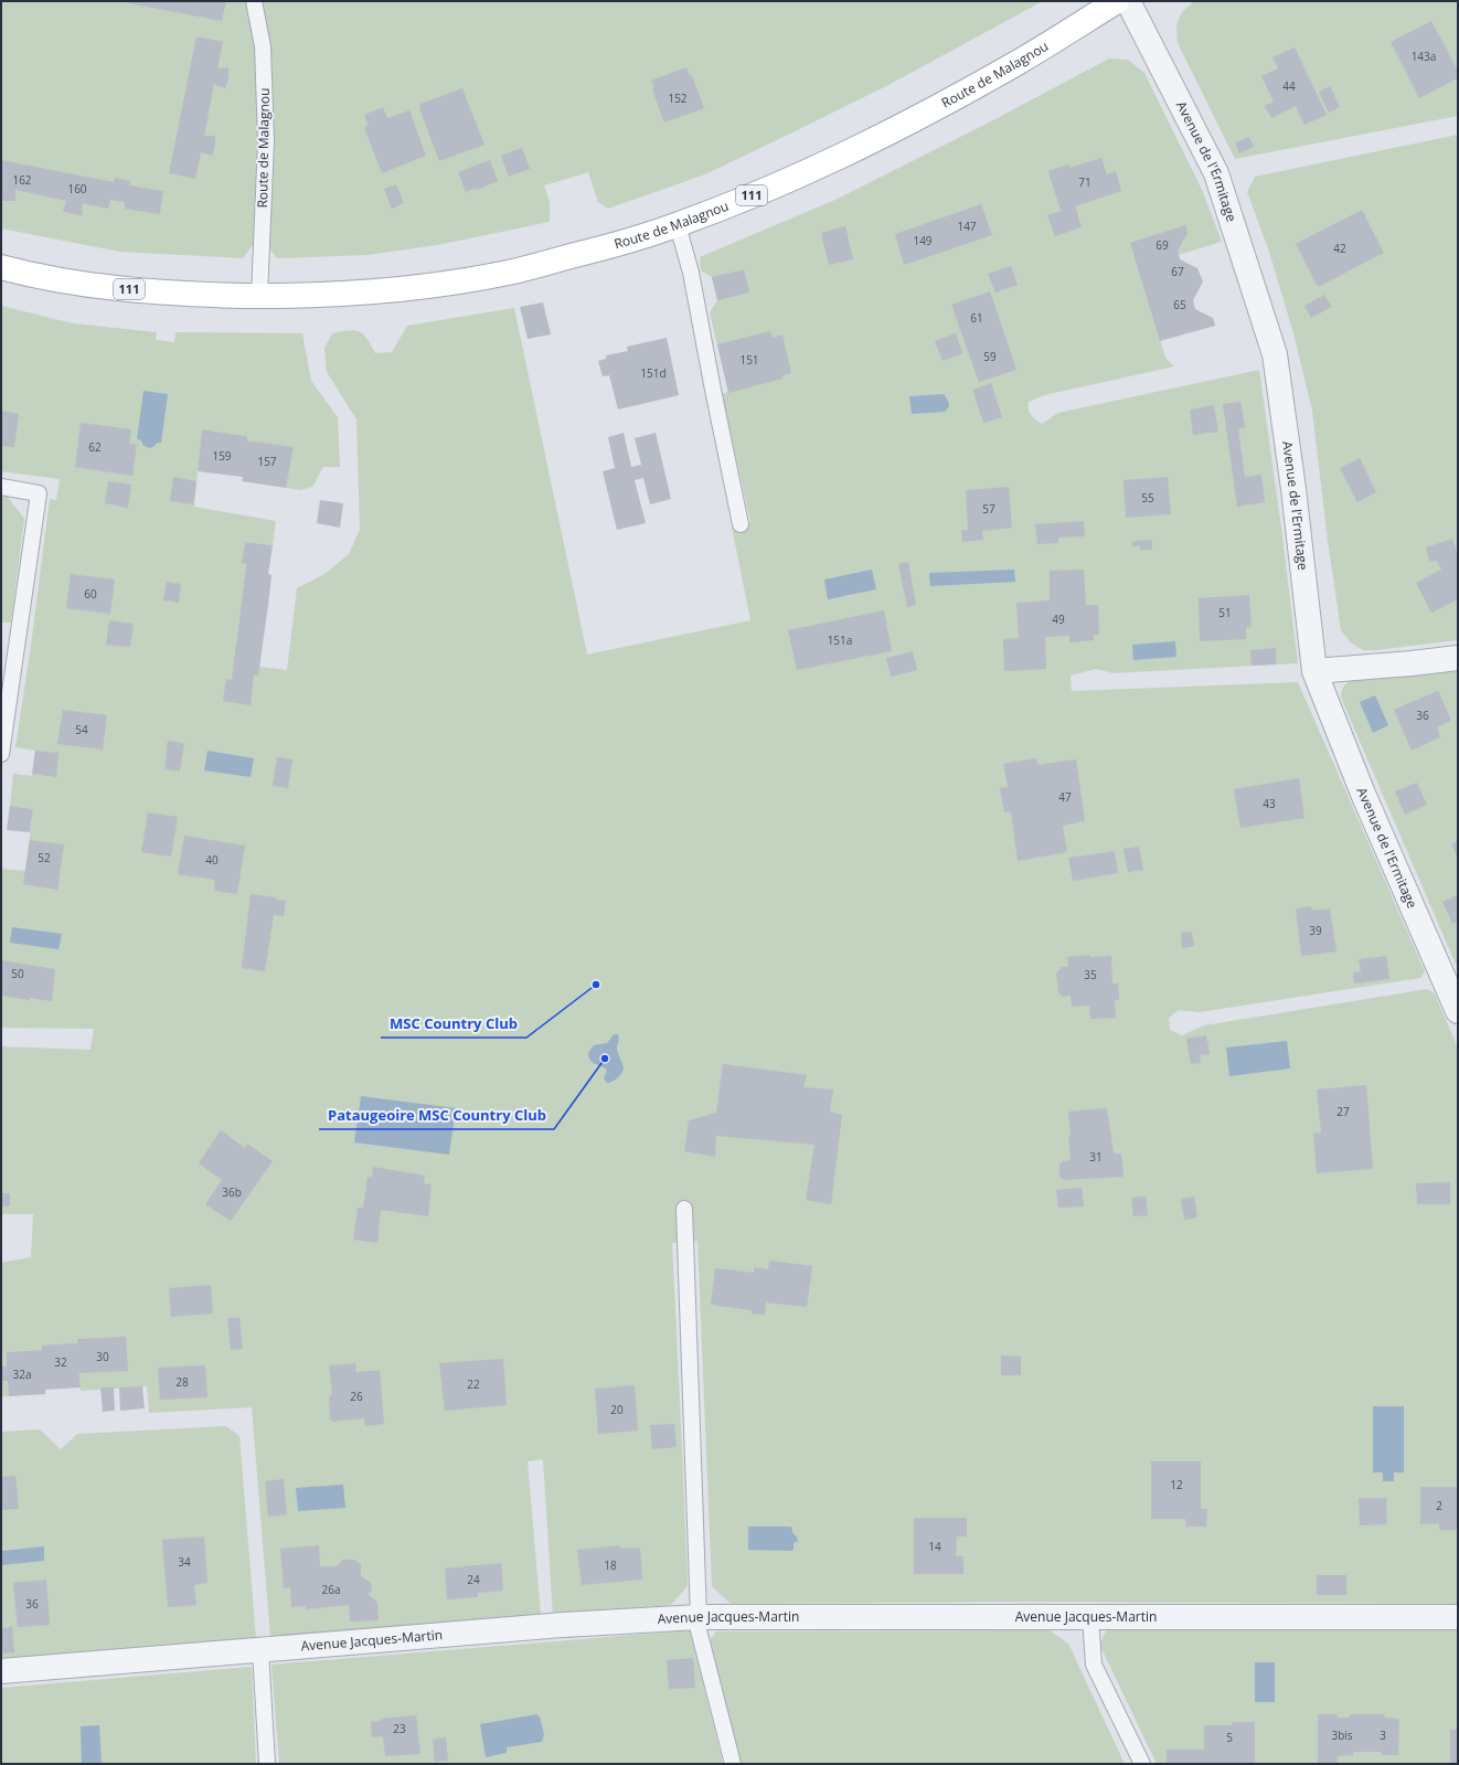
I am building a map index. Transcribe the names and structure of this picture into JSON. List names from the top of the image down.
{
  "streets": {
    "main road": ["Route de Malagnou", "111"],
    "street": ["Avenue de l'Ermitage", "Avenue Jacques-Martin"]
  },
  "places": ["MSC Country Club", "Pataugeoire MSC Country Club"],
  "house_numbers": [
    "143a",
    "44",
    "152",
    "162",
    "71",
    "160",
    "147",
    "149",
    "69",
    "42",
    "67",
    "65",
    "61",
    "59",
    "151",
    "151d",
    "62",
    "159",
    "157",
    "55",
    "57",
    "60",
    "51",
    "49",
    "151a",
    "36",
    "54",
    "47",
    "43",
    "52",
    "40",
    "39",
    "50",
    "35",
    "27",
    "31",
    "36b",
    "30",
    "32",
    "32a",
    "28",
    "22",
    "26",
    "20",
    "12",
    "2",
    "14",
    "34",
    "18",
    "24",
    "26a",
    "36",
    "23",
    "3bis",
    "3",
    "5"
  ]
}
